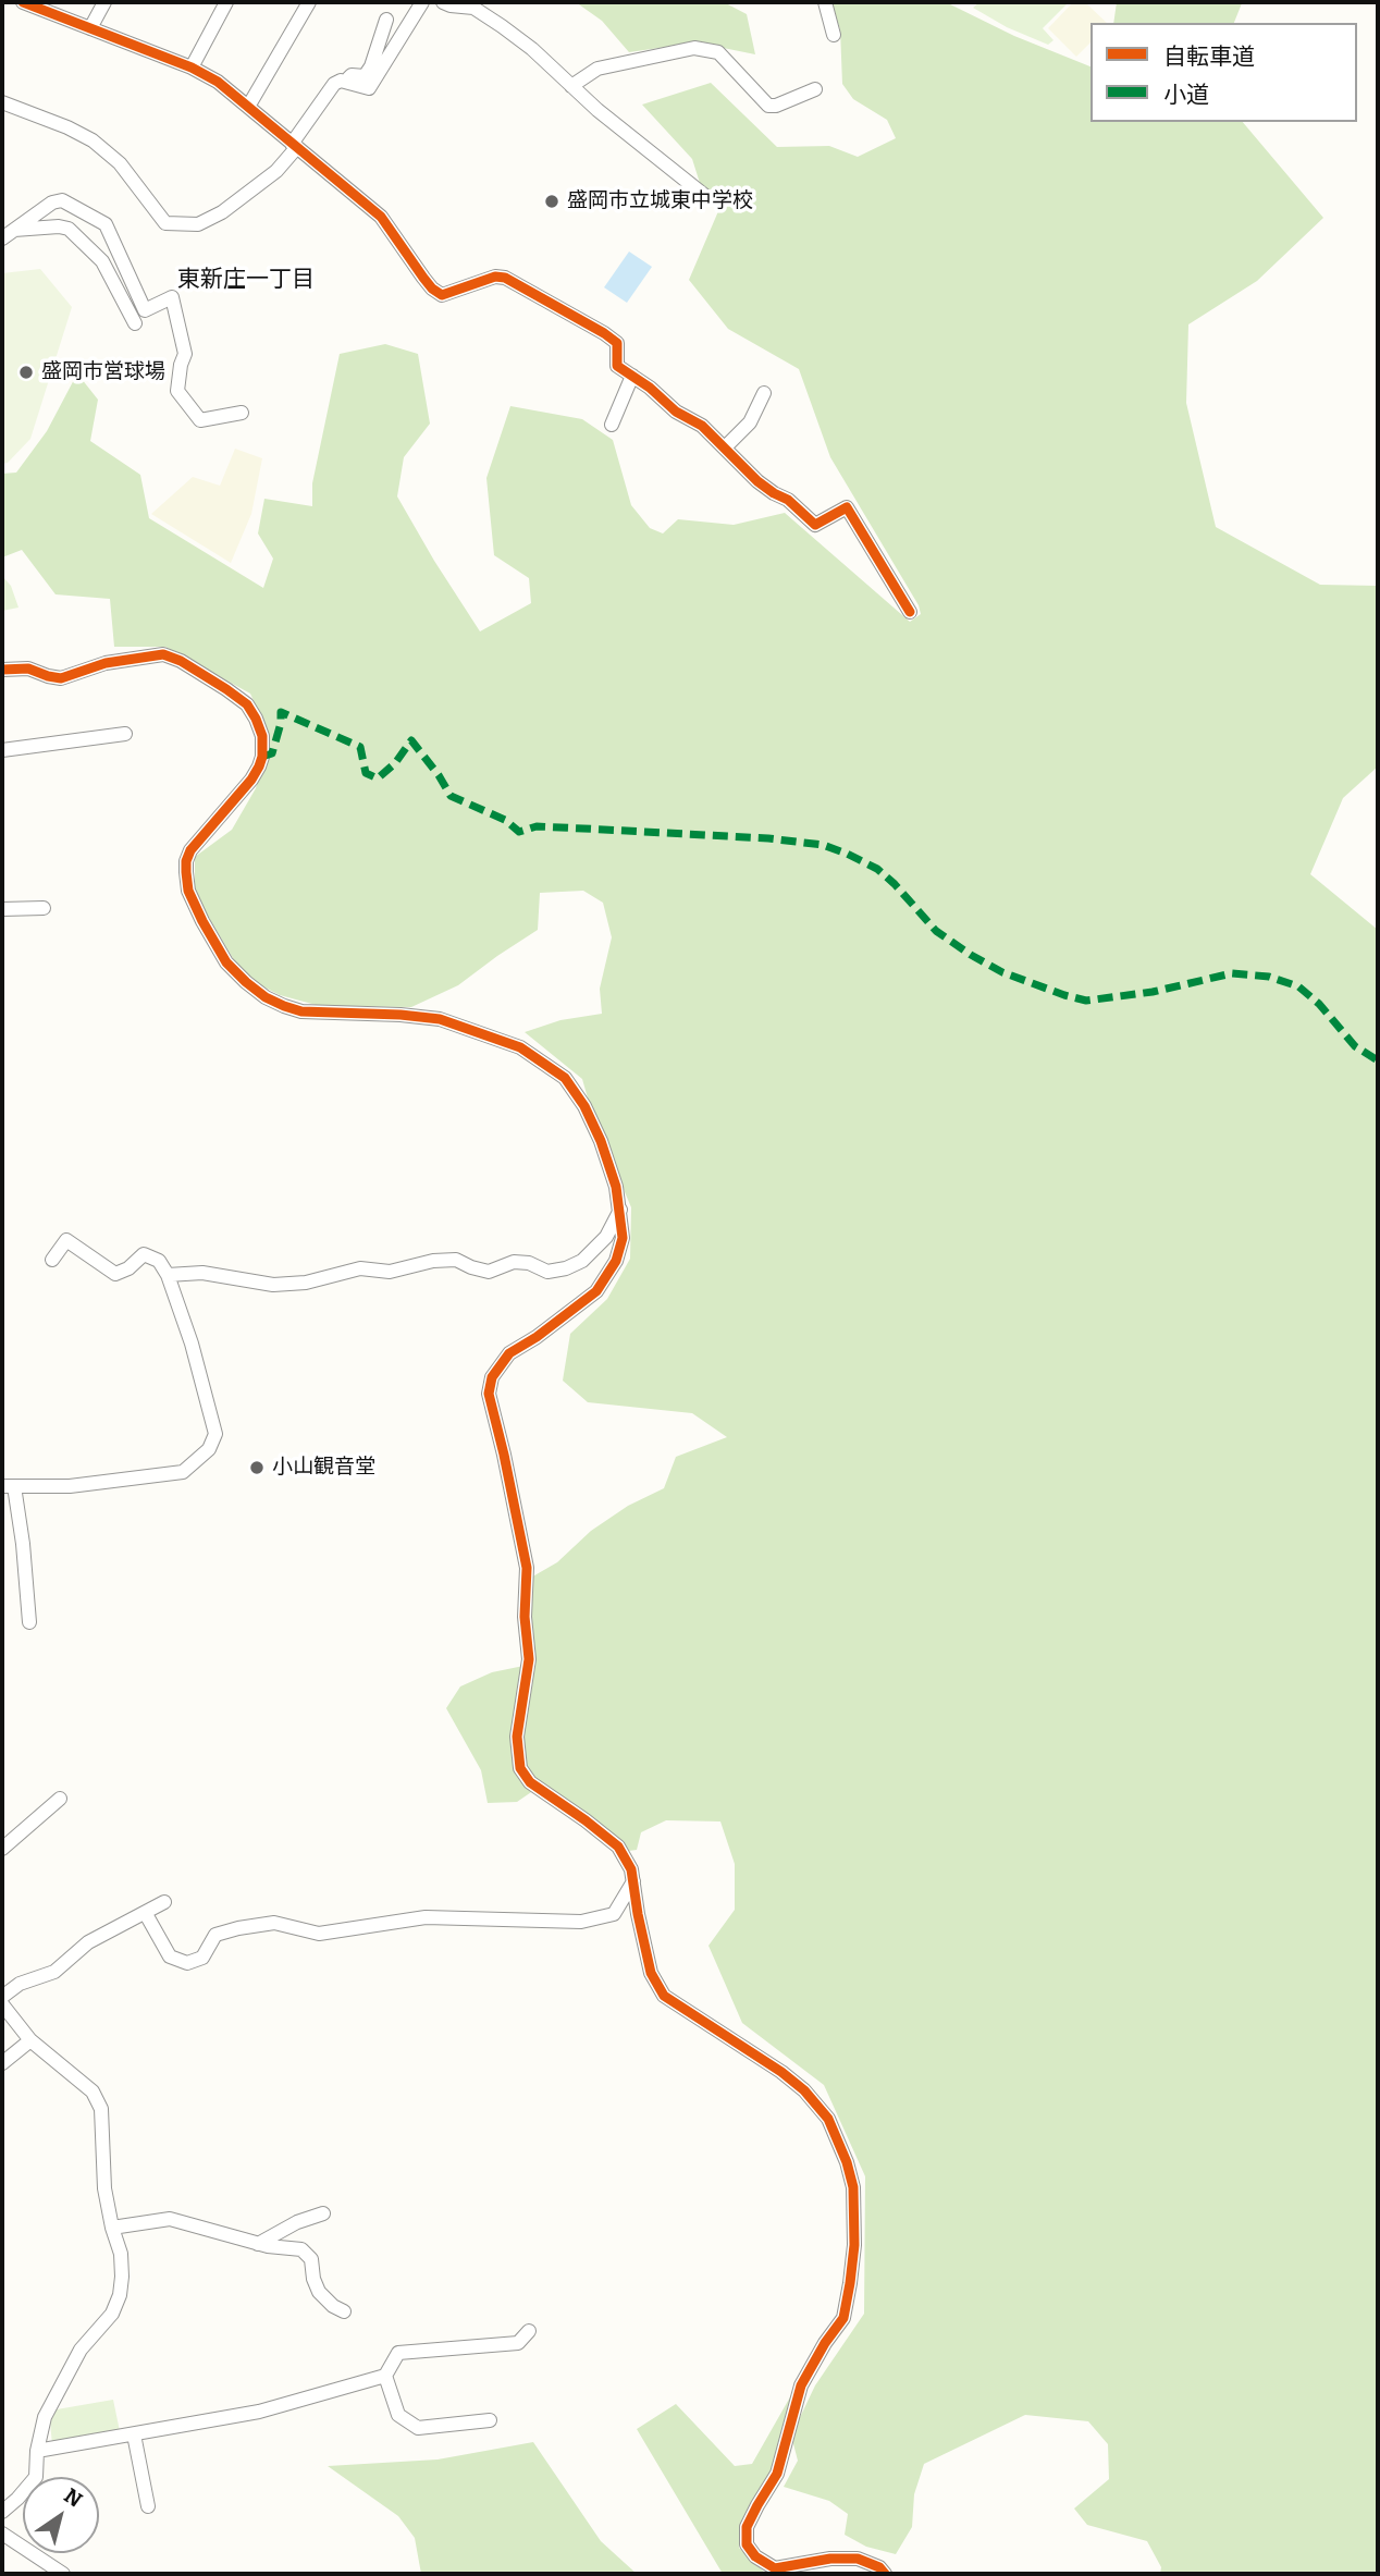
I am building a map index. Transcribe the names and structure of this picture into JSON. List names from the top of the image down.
{
  "districts": ["東新庄一丁目"],
  "places": ["盛岡市立城東中学校", "盛岡市営球場", "小山観音堂"],
  "legend": ["自転車道", "小道"],
  "north": "top right"
}
